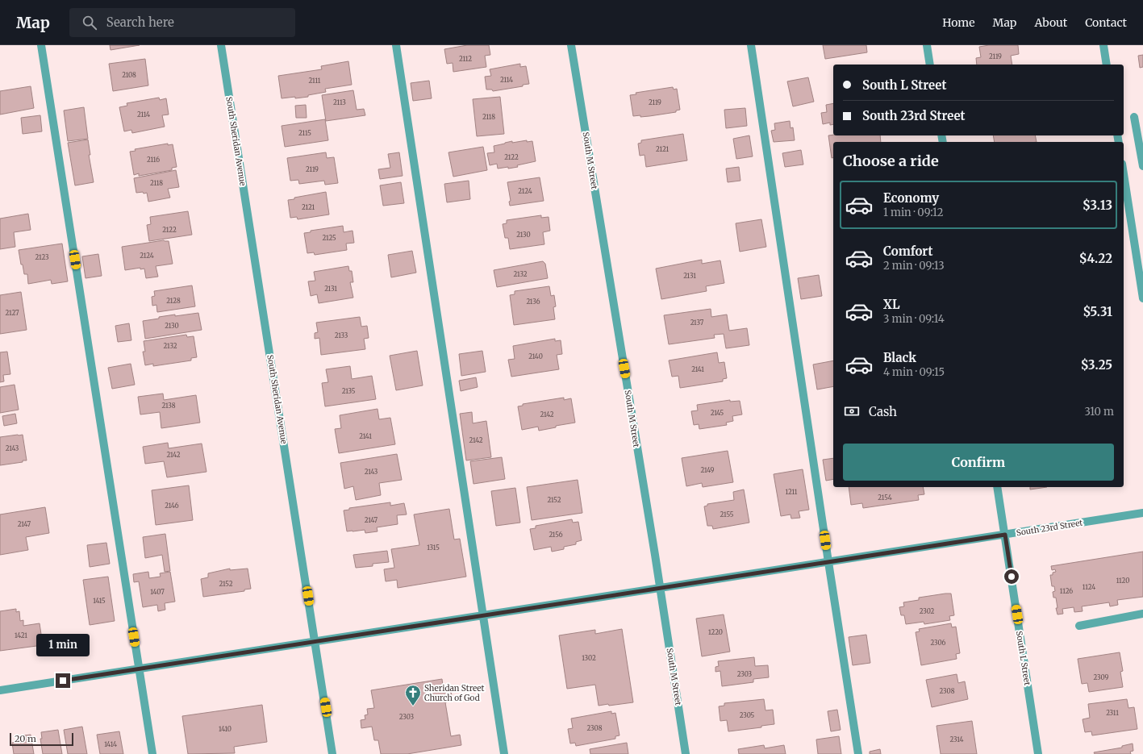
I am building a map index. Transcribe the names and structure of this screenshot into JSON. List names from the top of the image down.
{
  "streets": {
    "street": [
      "South Sheridan Avenue",
      "South M Street",
      "South 23rd Street",
      "South L Street"
    ]
  },
  "crossings": [
    ["South Sheridan Avenue", "South 23rd Street"],
    ["South M Street", "South 23rd Street"],
    ["South 23rd Street", "South L Street"]
  ],
  "places": {
    "church": ["Sheridan Street Church of God"]
  },
  "house_numbers": [
    "2119",
    "2112",
    "2108",
    "2114",
    "2111",
    "2113",
    "2119",
    "2114",
    "2118",
    "2115",
    "2121",
    "2122",
    "2116",
    "2119",
    "2118",
    "2124",
    "2121",
    "2122",
    "2130",
    "2125",
    "2124",
    "2123",
    "2132",
    "2131",
    "2131",
    "2128",
    "2136",
    "2127",
    "2137",
    "2130",
    "2133",
    "2132",
    "2140",
    "2141",
    "2135",
    "2138",
    "2145",
    "2142",
    "2141",
    "2142",
    "2143",
    "2142",
    "2149",
    "2143",
    "1211",
    "2154",
    "2152",
    "2146",
    "2155",
    "2147",
    "2147",
    "2156",
    "1315",
    "1120",
    "2152",
    "1124",
    "1126",
    "1407",
    "1415",
    "2302",
    "1220",
    "1421",
    "2306",
    "1302",
    "2303",
    "2309",
    "2308",
    "2311",
    "2305",
    "2303",
    "2308",
    "1410",
    "2314",
    "1414"
  ],
  "scale_bar": "20 m",
  "page": {
    "header": "Map",
    "search": "Search here",
    "nav": [
      "Home",
      "Map",
      "About",
      "Contact"
    ],
    "banner": ["South L Street", "South 23rd Street"],
    "heading": "Choose a ride",
    "list": [
      {
        "name": "Economy",
        "note": "1 min · 09:12",
        "value": "$3.13"
      },
      {
        "name": "Comfort",
        "note": "2 min · 09:13",
        "value": "$4.22"
      },
      {
        "name": "XL",
        "note": "3 min · 09:14",
        "value": "$5.31"
      },
      {
        "name": "Black",
        "note": "4 min · 09:15",
        "value": "$3.25"
      }
    ],
    "pay": ["Cash", "310 m"],
    "buttons": "Confirm",
    "bubble": "1 min",
    "scale": "20 m"
  }
}
